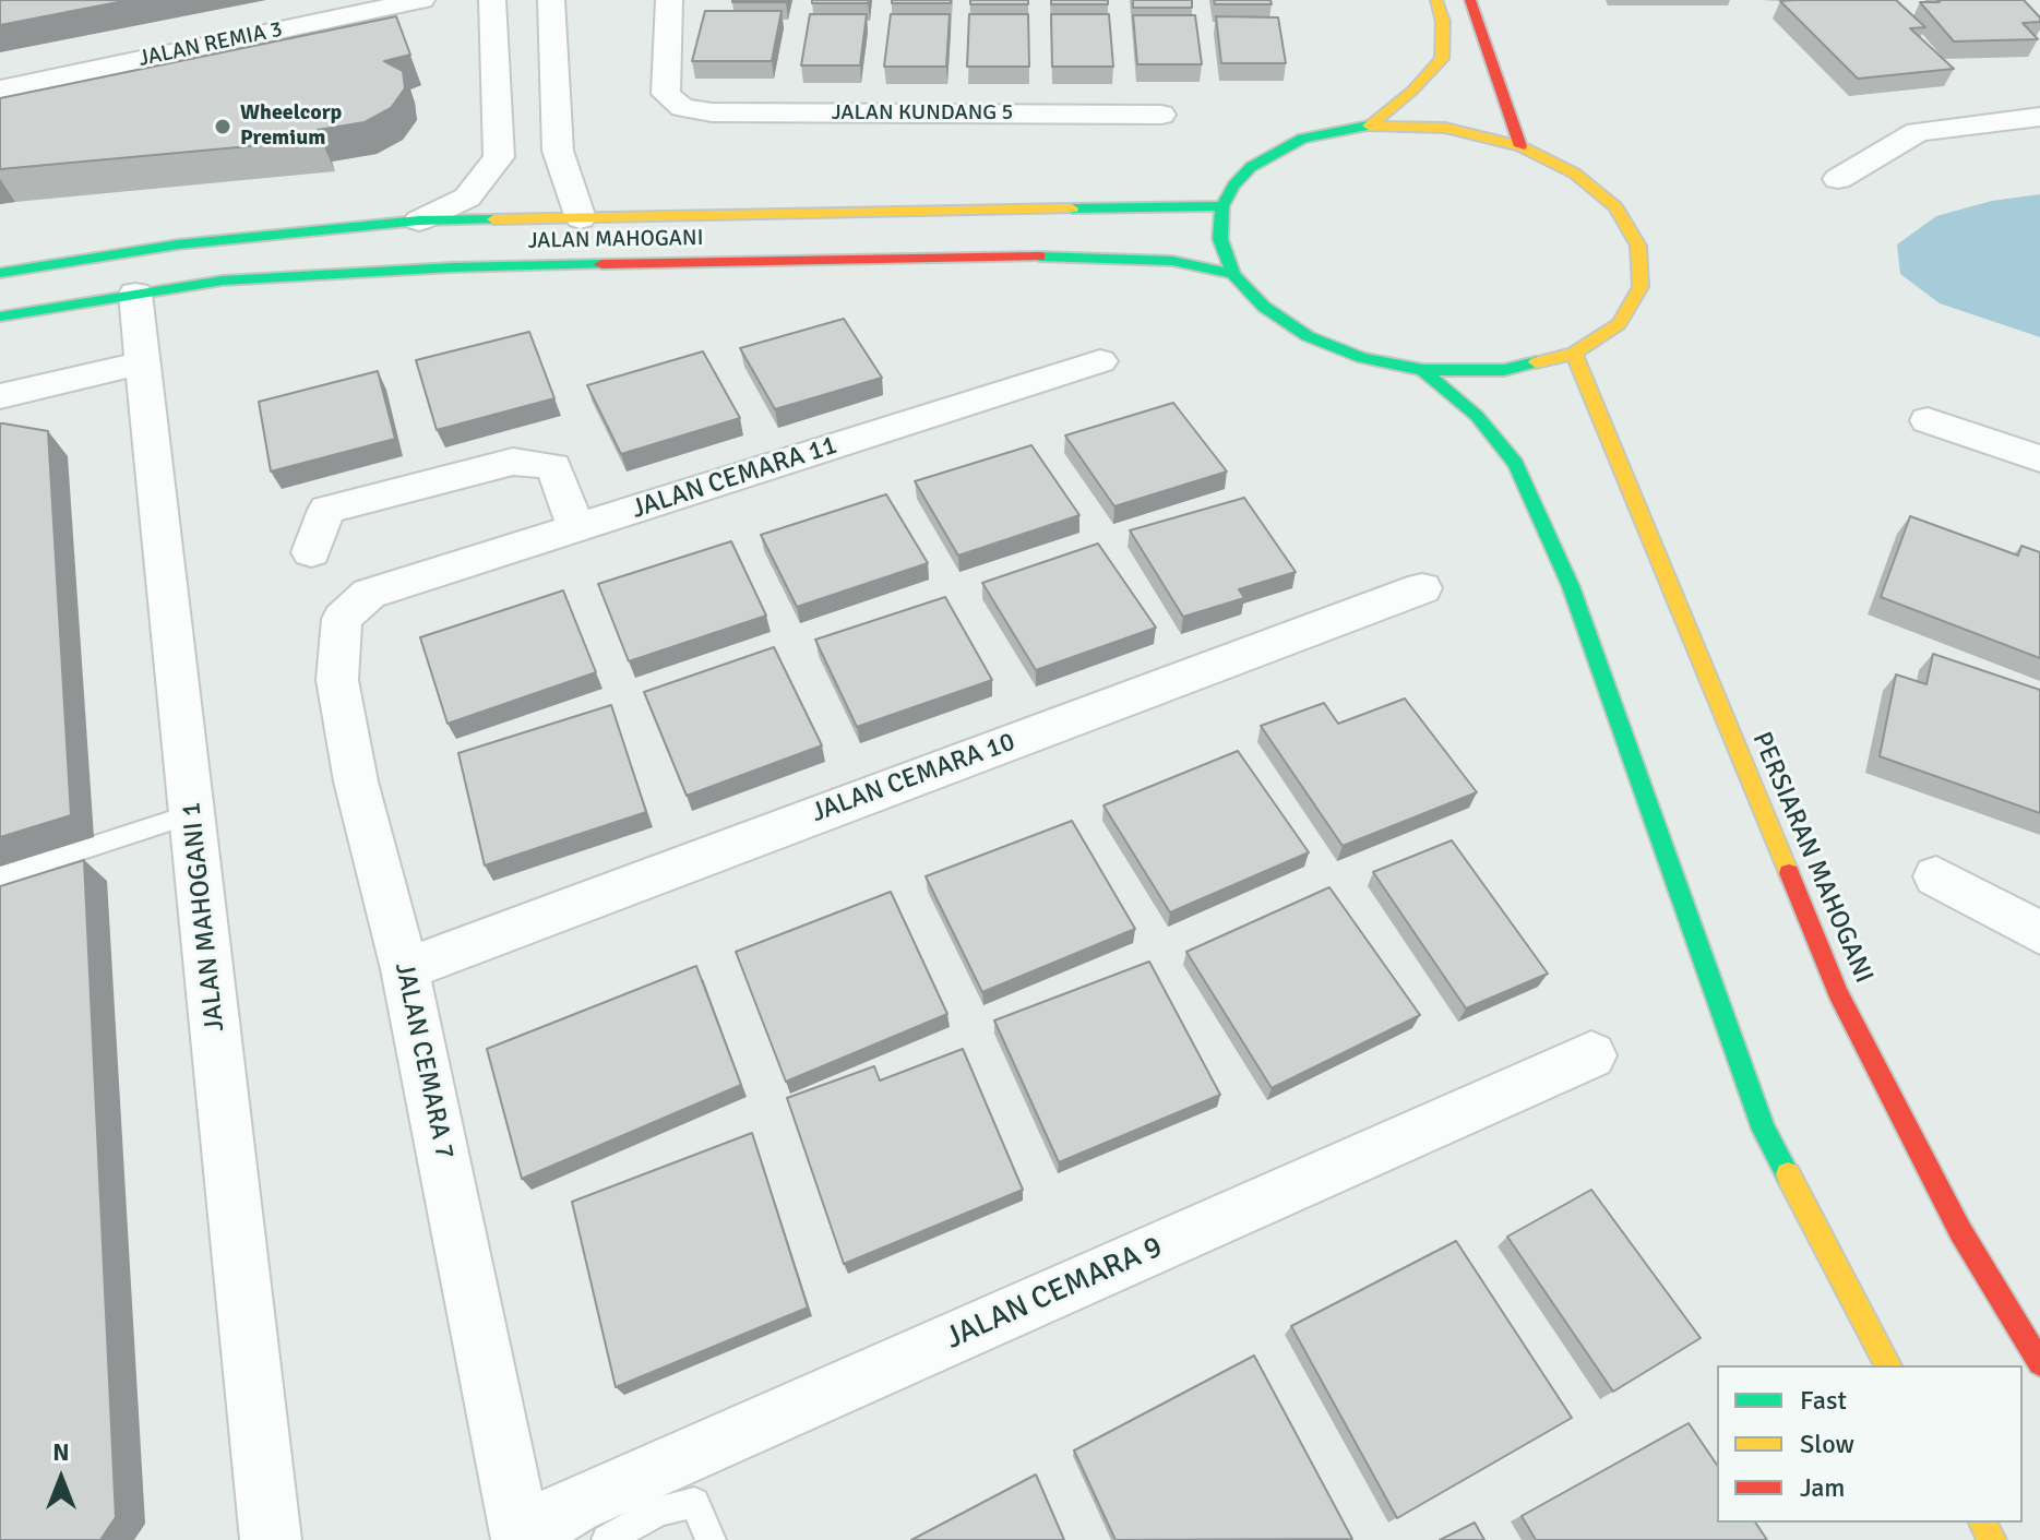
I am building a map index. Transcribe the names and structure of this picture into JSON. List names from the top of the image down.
{
  "streets": {
    "main road": ["JALAN MAHOGANI", "PERSIARAN MAHOGANI"],
    "street": [
      "JALAN REMIA 3",
      "JALAN KUNDANG 5",
      "JALAN CEMARA 11",
      "JALAN CEMARA 10",
      "JALAN MAHOGANI 1",
      "JALAN CEMARA 7",
      "JALAN CEMARA 9"
    ]
  },
  "crossings": [
    ["JALAN MAHOGANI", "JALAN MAHOGANI 1"],
    ["JALAN CEMARA 11", "JALAN CEMARA 7"],
    ["JALAN CEMARA 10", "JALAN CEMARA 7"],
    ["JALAN CEMARA 7", "JALAN CEMARA 9"]
  ],
  "places": ["Wheelcorp Premium"],
  "legend": ["Fast", "Slow", "Jam"],
  "north": "top"
}
